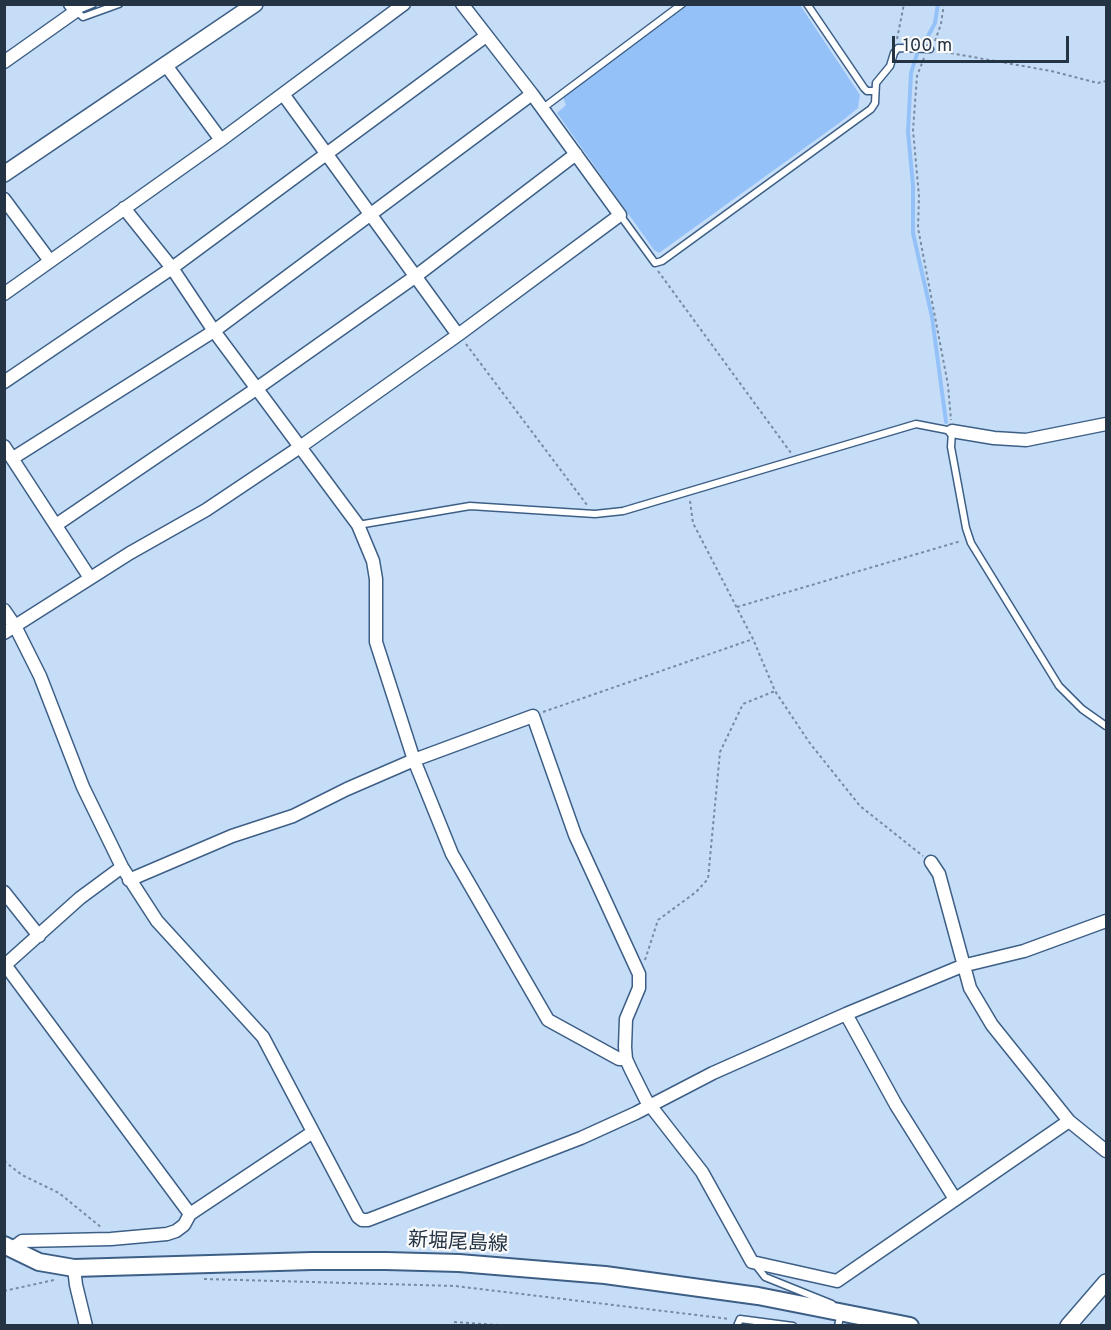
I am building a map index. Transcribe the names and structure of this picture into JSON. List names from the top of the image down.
{
  "streets": {
    "main road": ["新堀尾島線"]
  },
  "scale_bar": "100 m"
}
